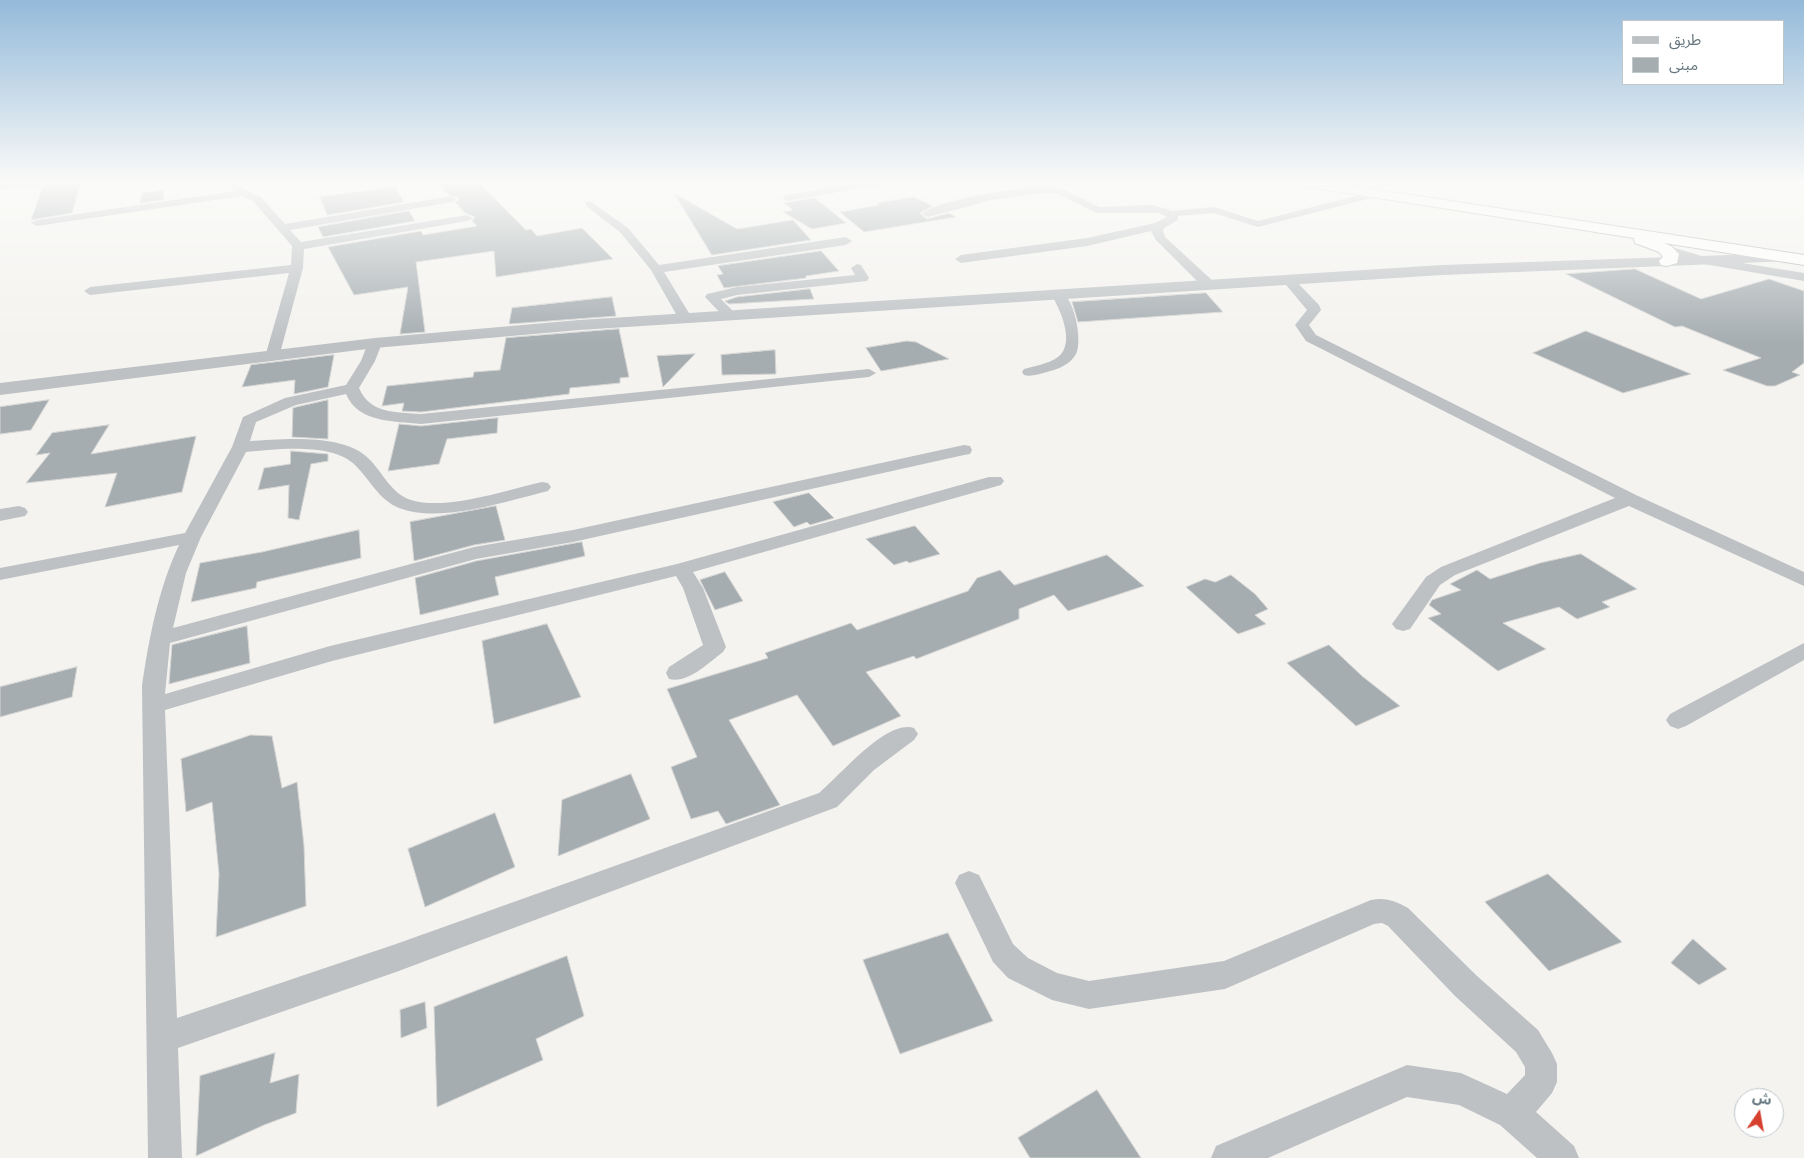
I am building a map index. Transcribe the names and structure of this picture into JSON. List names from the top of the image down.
{
  "legend": ["طريق", "مبنى"],
  "north": "top"
}
